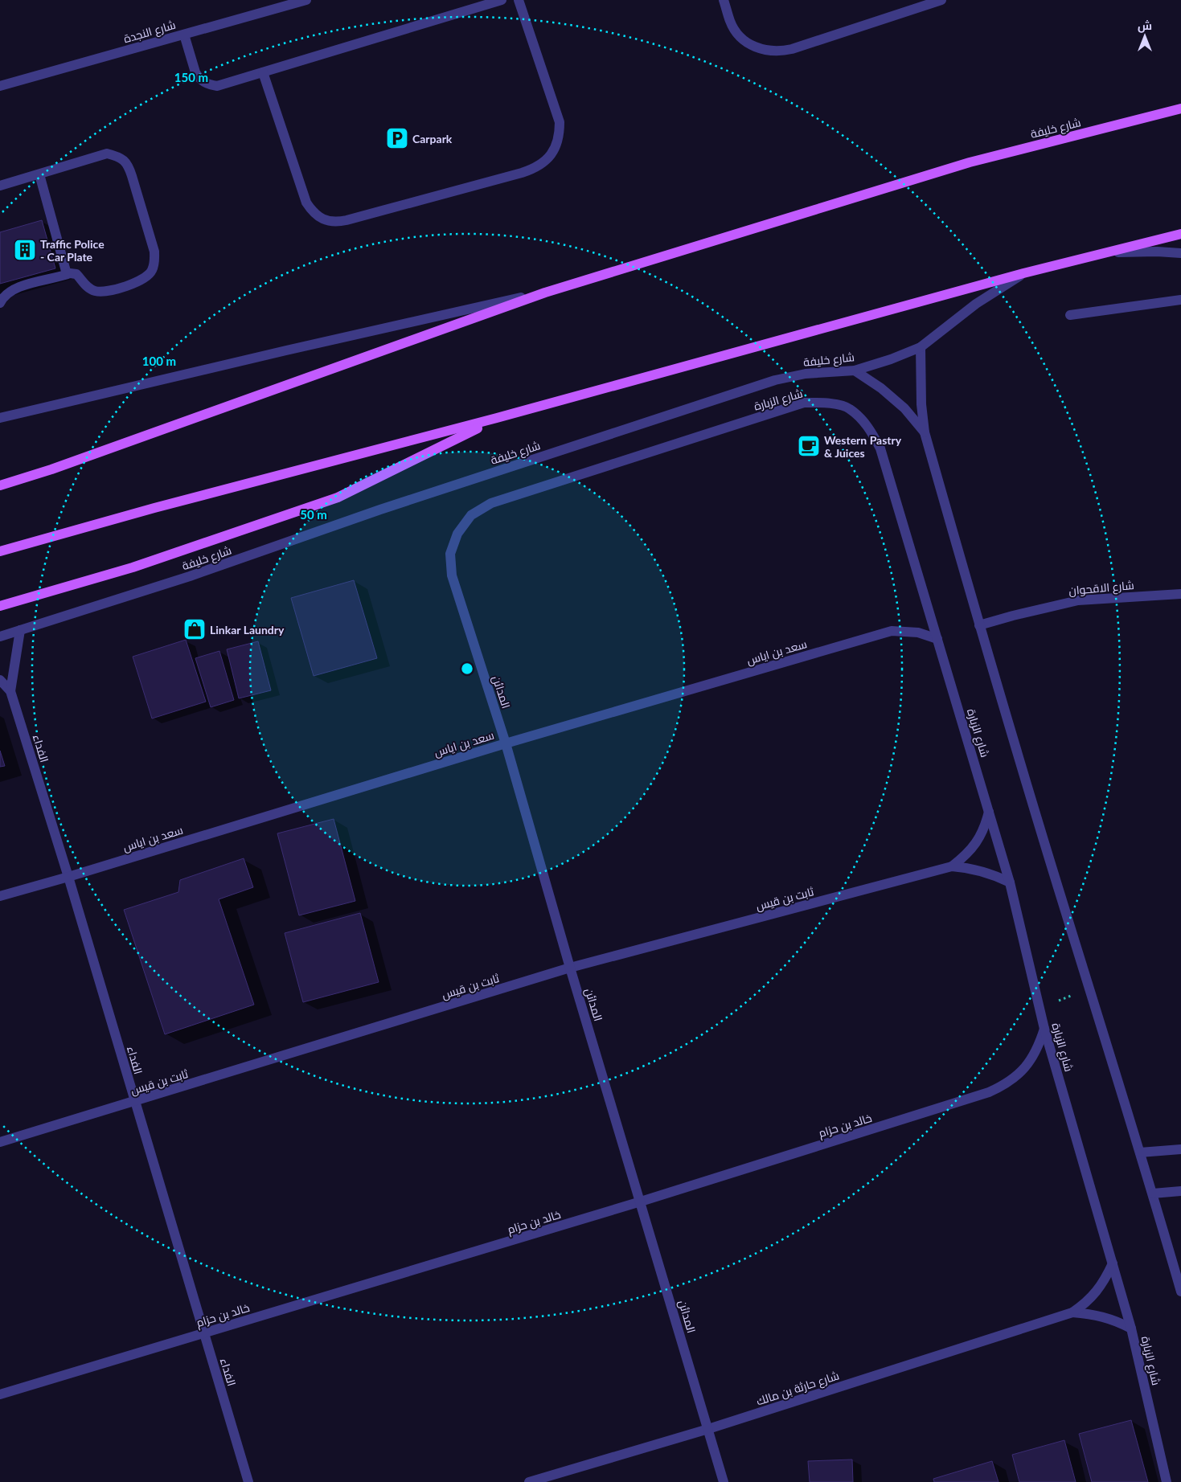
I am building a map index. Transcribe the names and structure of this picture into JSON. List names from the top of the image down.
{
  "streets": {
    "main road": ["شارع خليفة"],
    "street": [
      "شارع النجدة",
      "شارع الزبارة",
      "شارع الاقحوان",
      "سعد بن اياس",
      "المدائن",
      "الفداء",
      "ثابت بن قيس",
      "خالد بن حزام",
      "شارع حارثة بن مالك"
    ]
  },
  "crossings": [
    ["شارع خليفة", "الفداء"],
    ["شارع الزبارة", "سعد بن اياس"],
    ["شارع الزبارة", "المدائن"],
    ["شارع الزبارة", "خالد بن حزام"],
    ["شارع الزبارة", "شارع حارثة بن مالك"],
    ["سعد بن اياس", "المدائن"],
    ["سعد بن اياس", "الفداء"],
    ["المدائن", "ثابت بن قيس"],
    ["المدائن", "خالد بن حزام"],
    ["المدائن", "شارع حارثة بن مالك"],
    ["الفداء", "ثابت بن قيس"],
    ["الفداء", "خالد بن حزام"]
  ],
  "places": {
    "parking": ["Carpark"],
    "building": ["Traffic Police - Car Plate"],
    "cafe": ["Western Pastry & Juices"],
    "shop": ["Linkar Laundry"]
  },
  "north": "top",
  "rings": ["150 m", "100 m", "50 m"]
}
